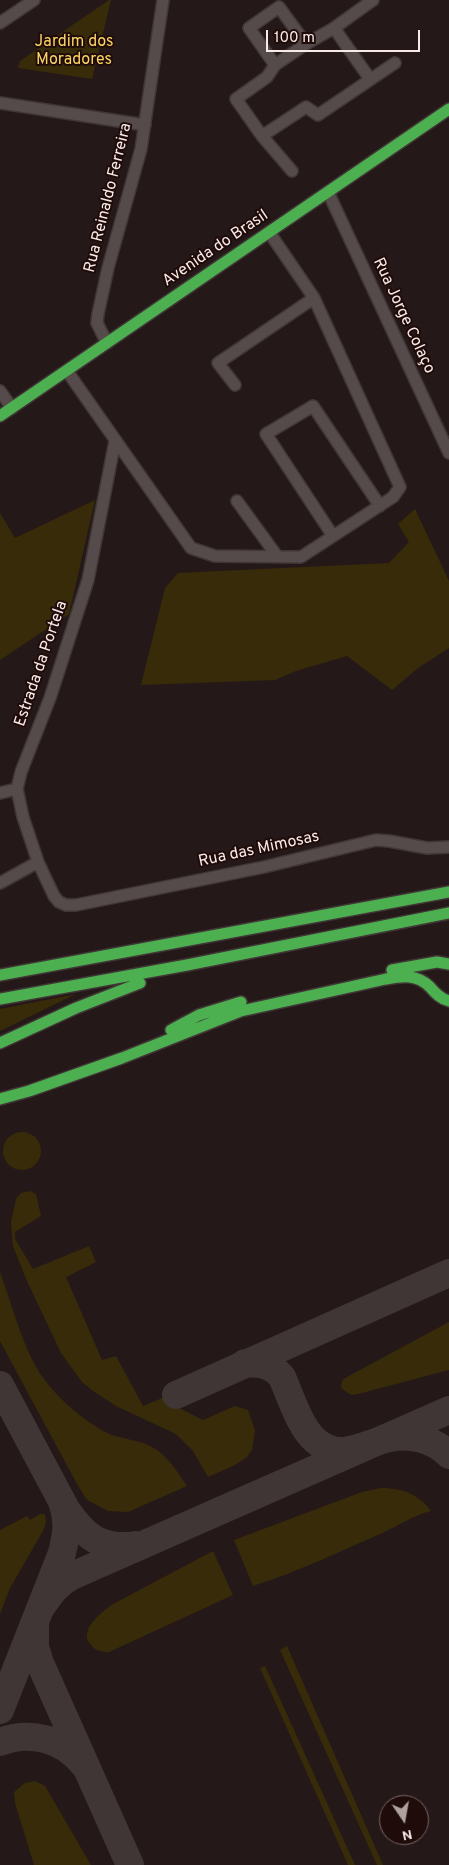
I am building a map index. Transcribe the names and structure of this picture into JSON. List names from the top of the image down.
{
  "streets": {
    "main road": ["Avenida do Brasil"],
    "street": [
      "Rua Reinaldo Ferreira",
      "Rua Jorge Colaço",
      "Estrada da Portela",
      "Rua das Mimosas"
    ]
  },
  "crossings": [
    ["Rua Reinaldo Ferreira", "Avenida do Brasil"],
    ["Avenida do Brasil", "Rua Jorge Colaço"]
  ],
  "parks": ["Jardim dos Moradores"],
  "scale_bar": "100 m",
  "north": "bottom"
}
